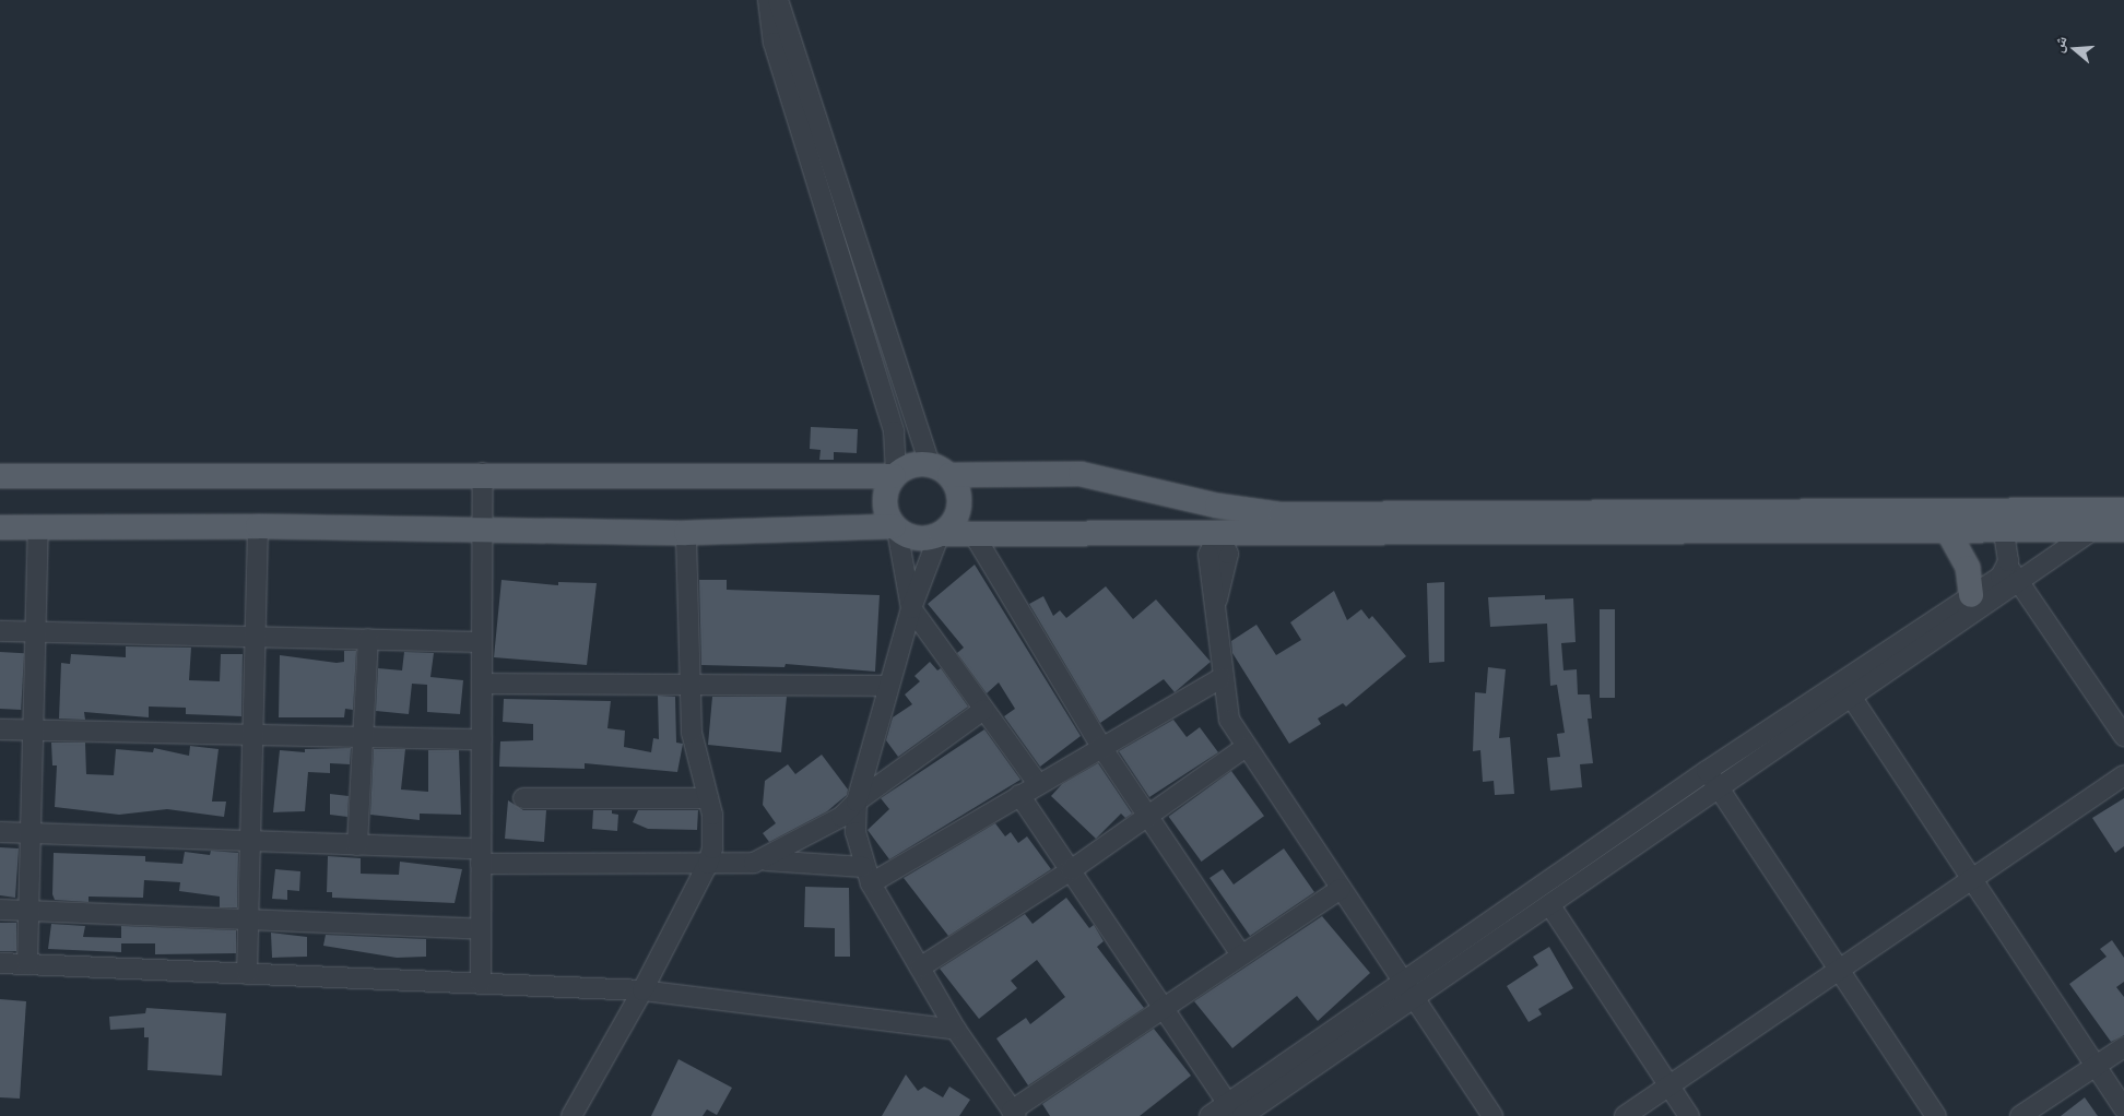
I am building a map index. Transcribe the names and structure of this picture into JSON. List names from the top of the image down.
{
  "north": "left"
}
